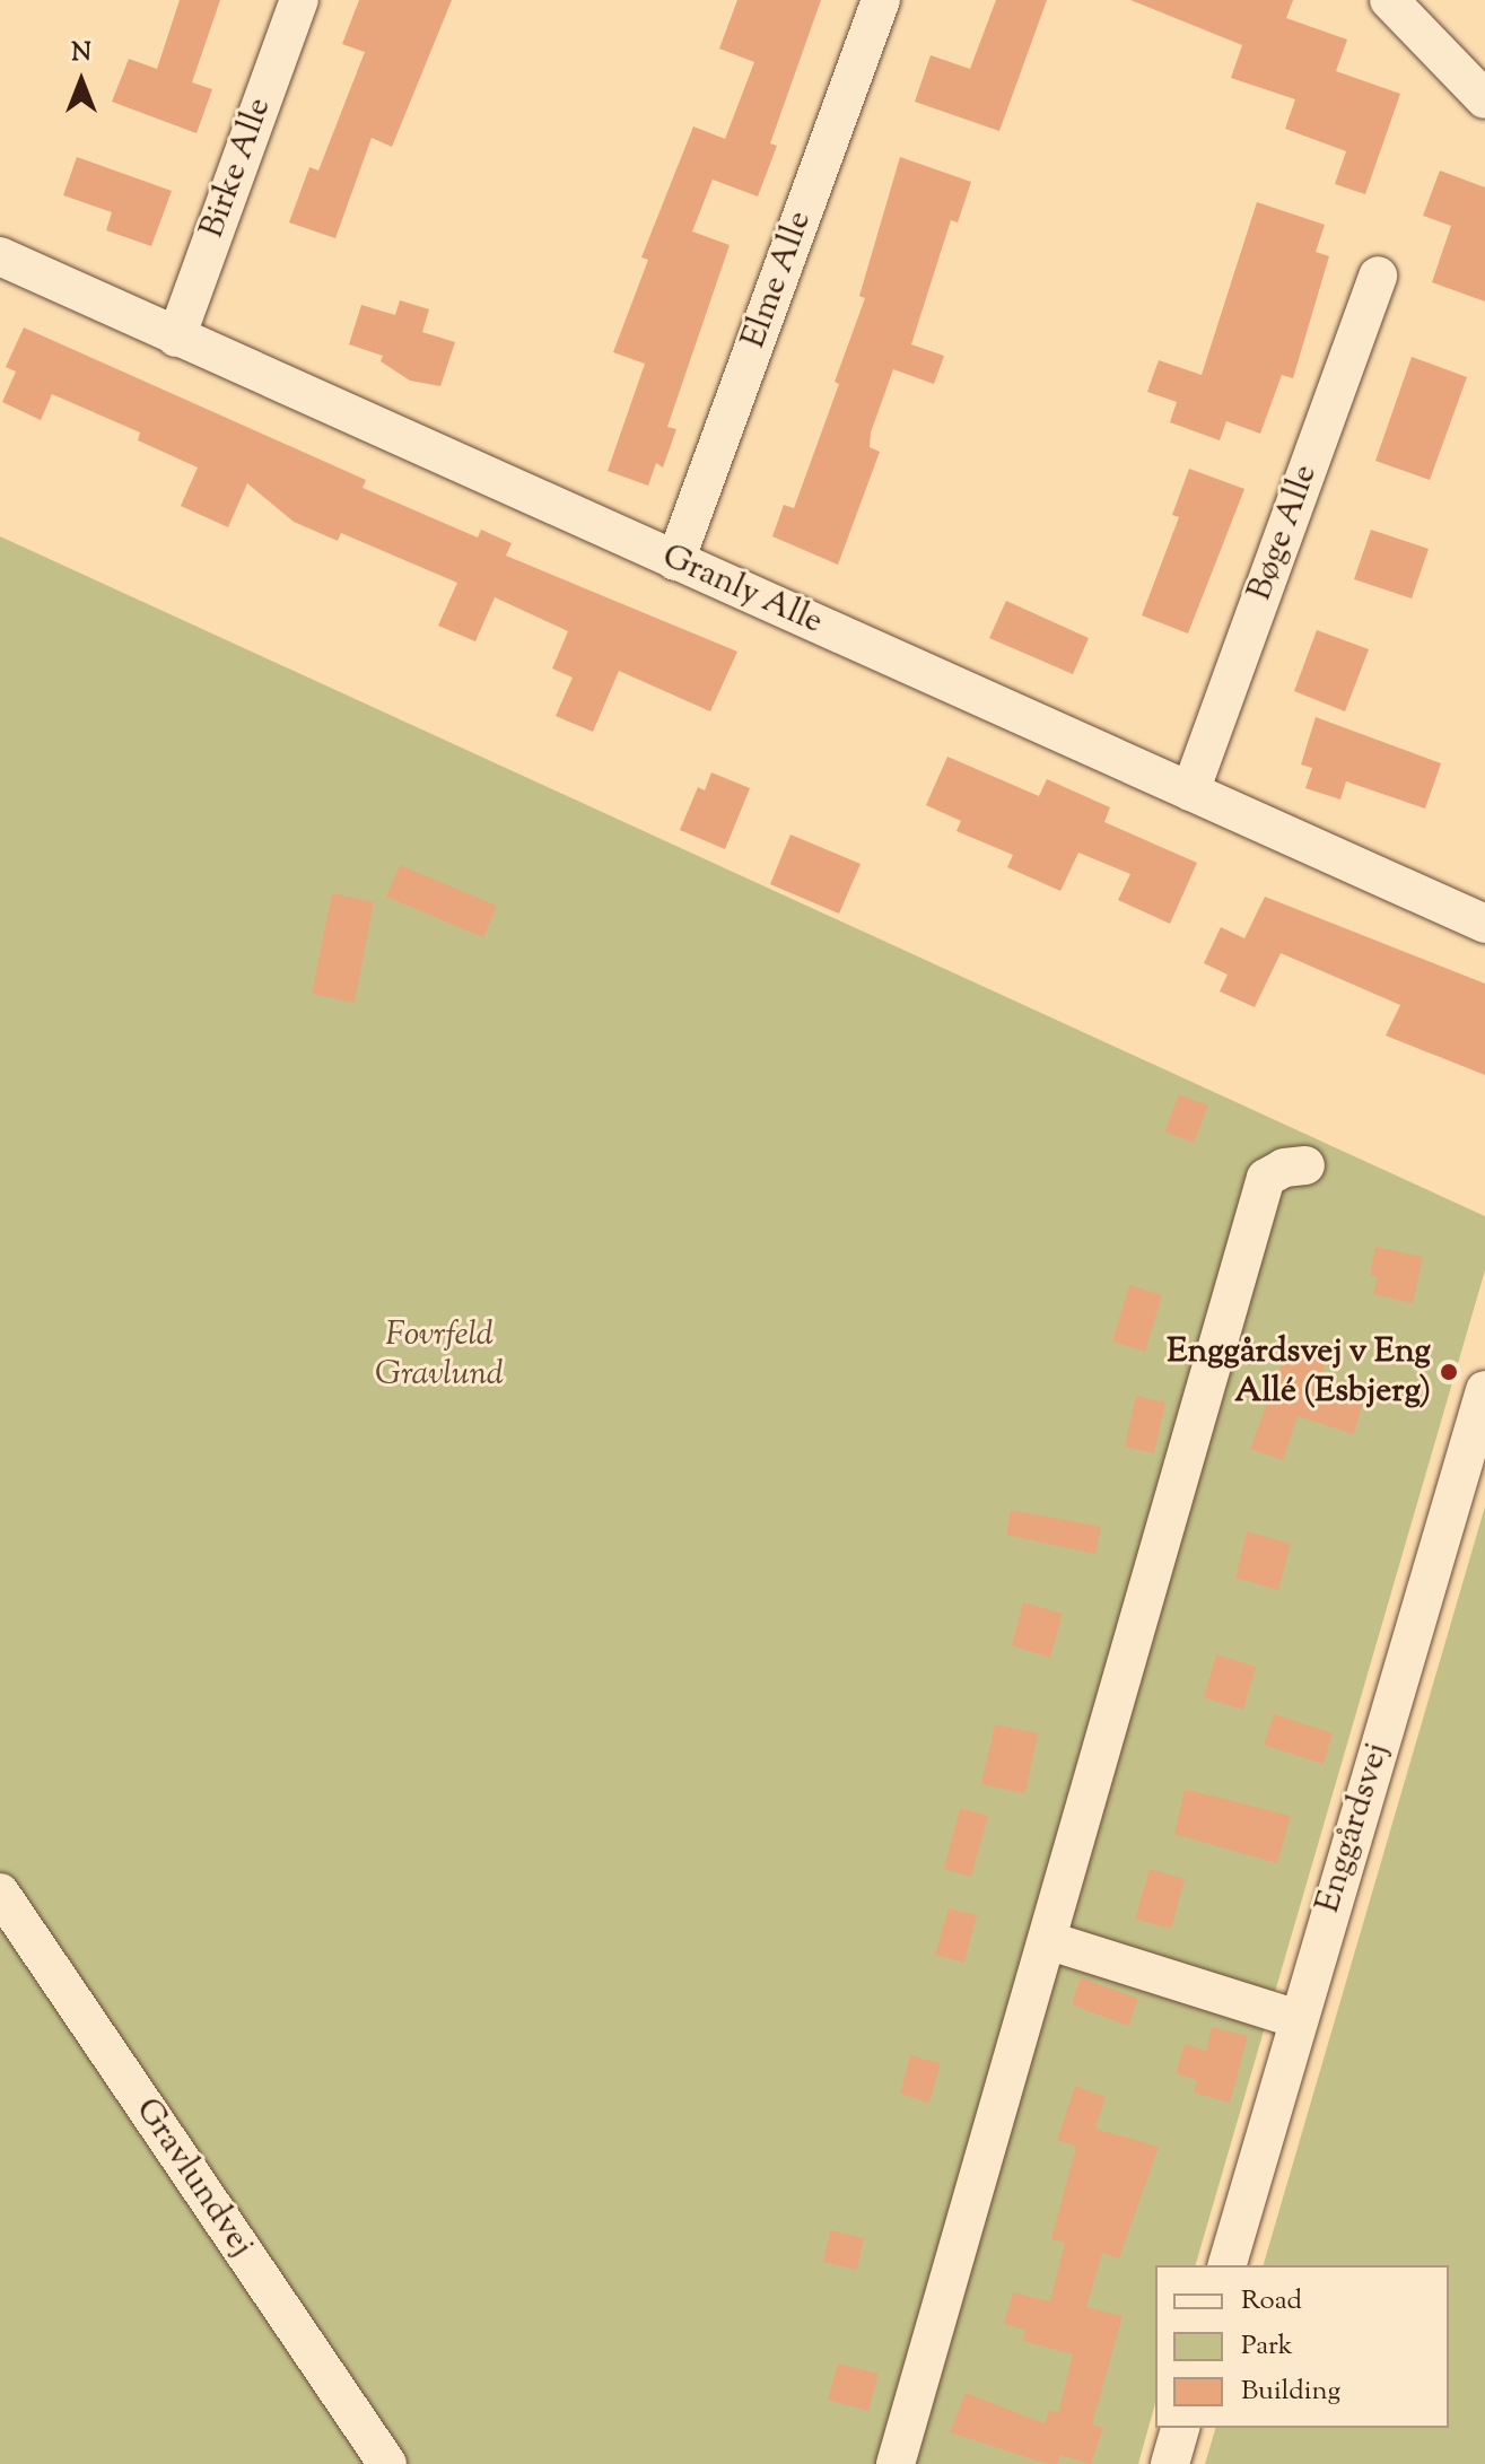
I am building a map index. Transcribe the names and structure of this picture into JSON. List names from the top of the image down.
{
  "streets": {
    "street": [
      "Birke Alle",
      "Elme Alle",
      "Bøge Alle",
      "Granly Alle",
      "Enggårdsvej",
      "Gravlundvej"
    ]
  },
  "crossings": [
    ["Birke Alle", "Granly Alle"],
    ["Elme Alle", "Granly Alle"],
    ["Bøge Alle", "Granly Alle"]
  ],
  "parks": ["Fovrfeld Gravlund"],
  "places": ["Enggårdsvej v Eng Allé (Esbjerg)"],
  "legend": ["Road", "Park", "Building"],
  "north": "top"
}
